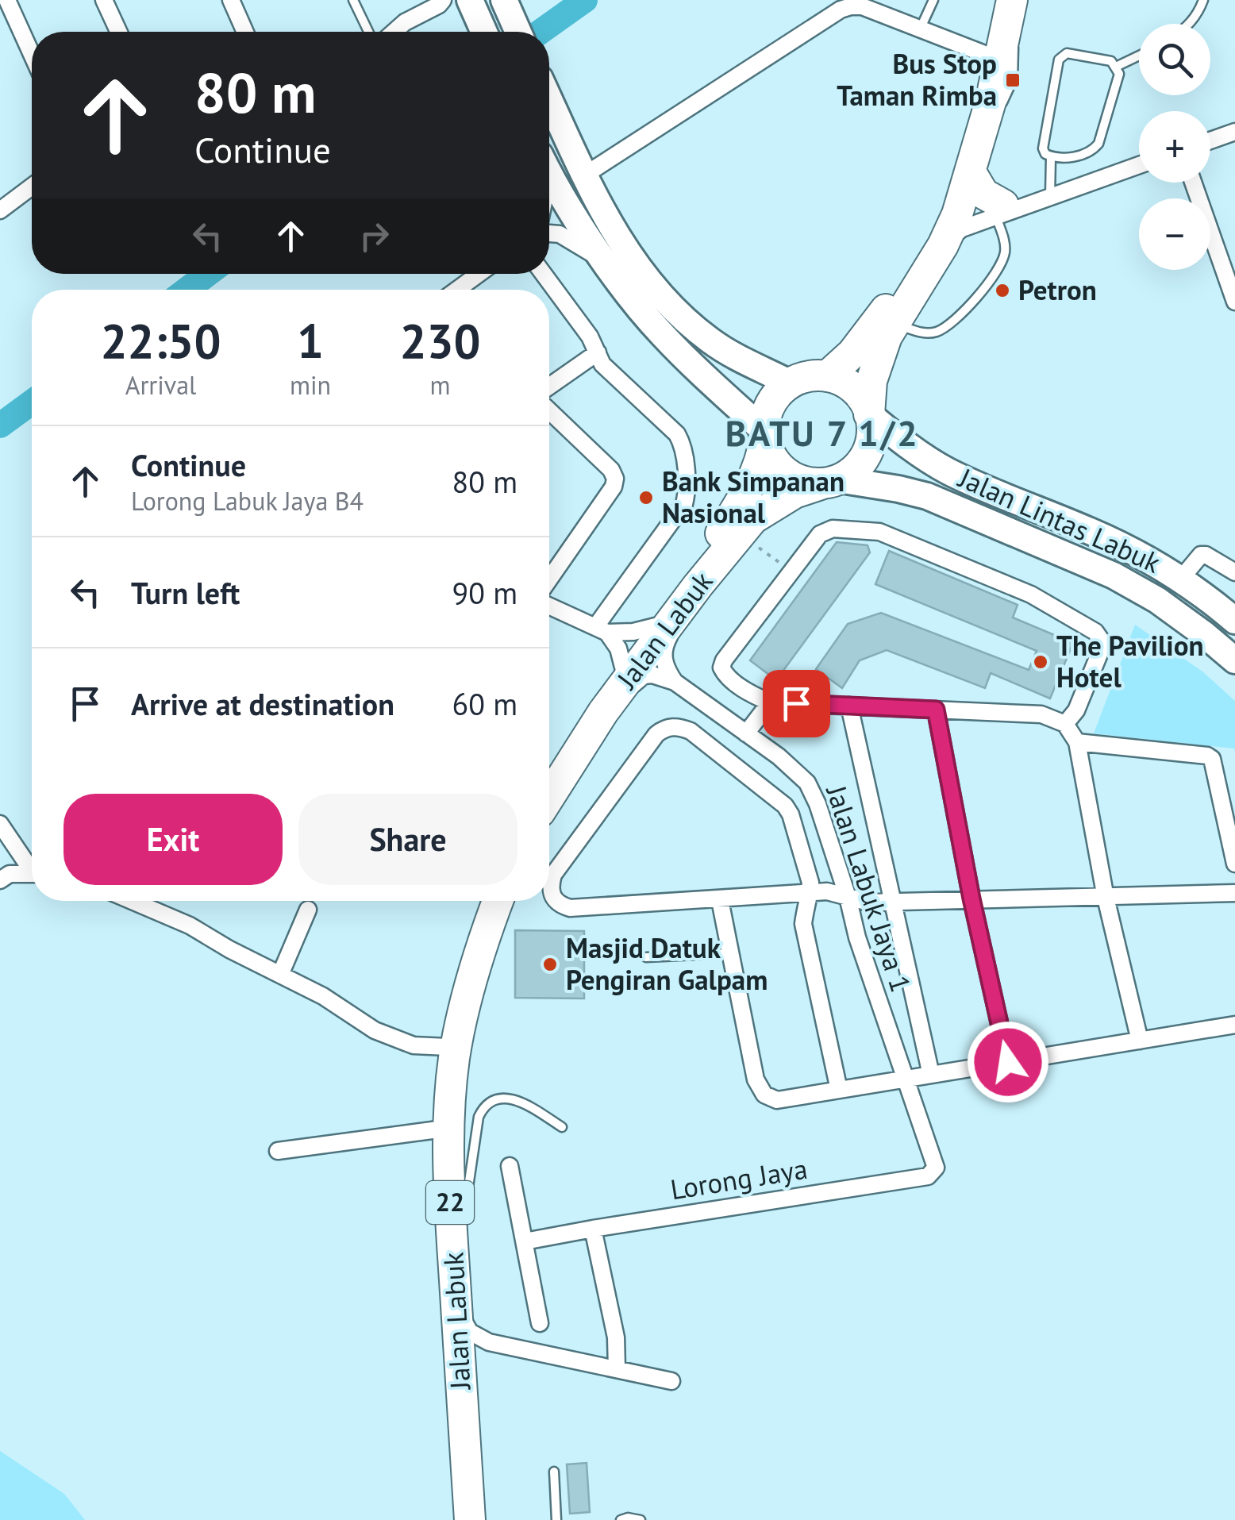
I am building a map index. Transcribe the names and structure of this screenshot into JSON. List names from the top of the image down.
{
  "streets": {
    "highway": ["Jalan Labuk", "22"],
    "main road": ["Jalan Lintas Labuk"],
    "street": ["Jalan Labuk Jaya 1", "Lorong Jaya"]
  },
  "crossings": [
    ["Jalan Lintas Labuk", "Jalan Labuk"],
    ["Jalan Labuk Jaya 1", "Lorong Jaya"]
  ],
  "districts": ["BATU 7 1/2"],
  "places": {
    "transit": ["Bus Stop Taman Rimba"],
    "other": [
      "Petron",
      "Bank Simpanan Nasional",
      "The Pavilion Hotel",
      "Masjid Datuk Pengiran Galpam"
    ]
  },
  "page": {
    "map_buttons": ["+", "−"],
    "turn": ["80 m", "Continue"],
    "eta": [
      "22:50",
      "Arrival",
      "1",
      "min",
      "230",
      "m"
    ],
    "list": [
      {
        "name": "Continue",
        "note": "Lorong Labuk Jaya B4",
        "value": "80 m"
      },
      {
        "name": "Turn left",
        "value": "90 m"
      },
      {
        "name": "Arrive at destination",
        "value": "60 m"
      }
    ],
    "buttons": ["Exit", "Share"]
  }
}
